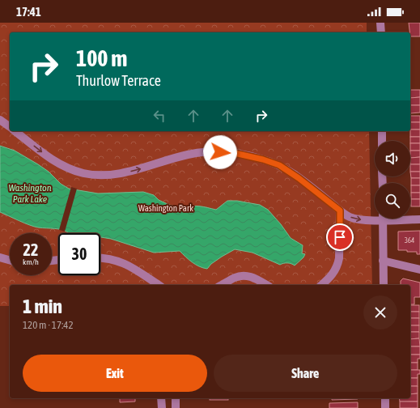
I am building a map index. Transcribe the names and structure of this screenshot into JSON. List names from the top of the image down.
{
  "water": ["Washington Park Lake"],
  "parks": ["Washington Park"],
  "house_numbers": ["364"],
  "page": {
    "status": "17:41",
    "turn": ["100 m", "Thurlow Terrace"],
    "speed": "22 km/h",
    "limit": "30",
    "heading": ["1 min", "120 m · 17:42"],
    "buttons": ["Exit", "Share"]
  }
}
